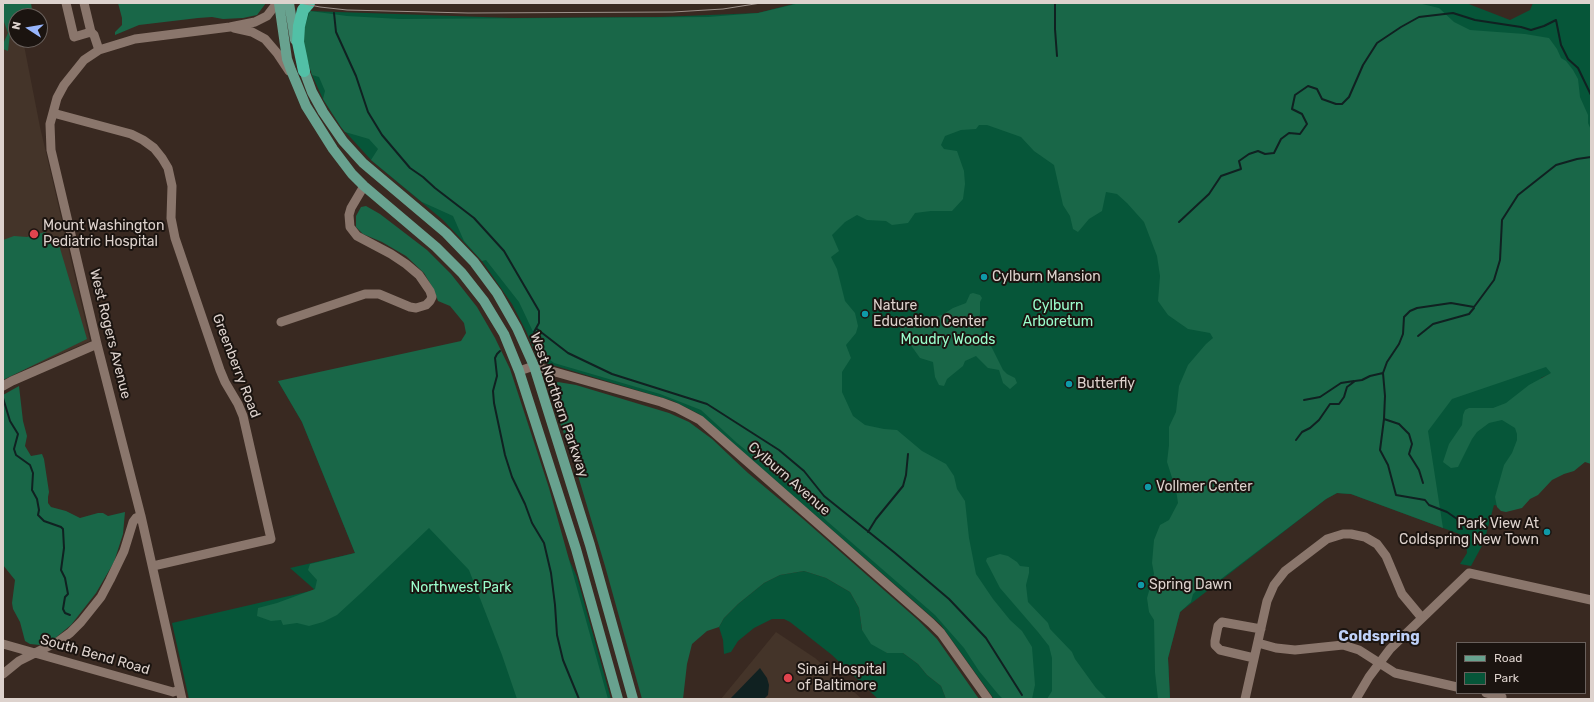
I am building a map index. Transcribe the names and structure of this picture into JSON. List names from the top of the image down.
{
  "streets": {
    "main road": ["West Northern Parkway"],
    "street": [
      "West Rogers Avenue",
      "Greenberry Road",
      "Cylburn Avenue",
      "South Bend Road"
    ]
  },
  "crossings": [
    ["West Rogers Avenue", "Greenberry Road"],
    ["West Rogers Avenue", "West Northern Parkway"],
    ["West Rogers Avenue", "South Bend Road"],
    ["West Northern Parkway", "Cylburn Avenue"]
  ],
  "districts": ["Coldspring"],
  "parks": ["Cylburn Arboretum", "Moudry Woods", "Northwest Park"],
  "places": [
    "Mount Washington Pediatric Hospital",
    "Cylburn Mansion",
    "Nature Education Center",
    "Butterfly",
    "Vollmer Center",
    "Park View At Coldspring New Town",
    "Spring Dawn",
    "Sinai Hospital of Baltimore"
  ],
  "legend": ["Road", "Park"],
  "north": "left"
}
